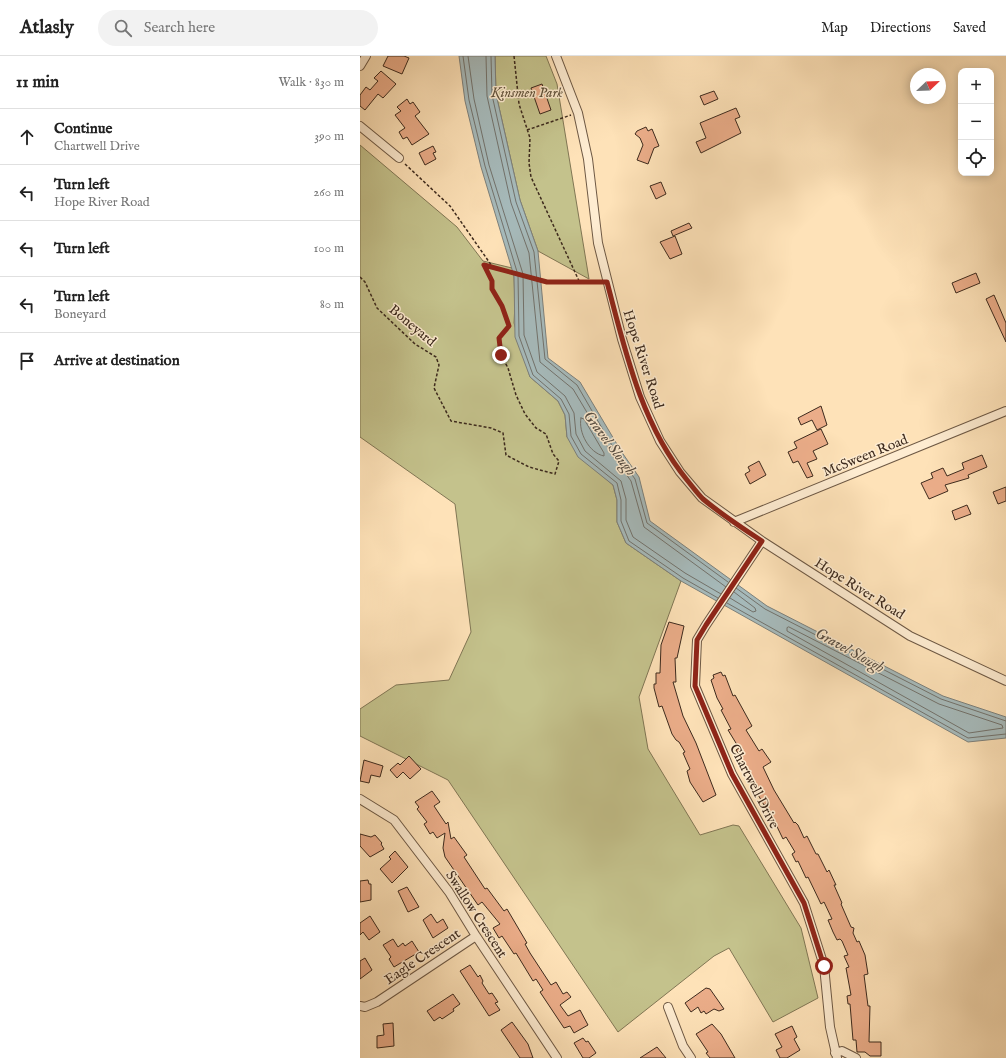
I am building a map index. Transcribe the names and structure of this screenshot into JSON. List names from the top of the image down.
{
  "streets": {
    "street": [
      "Hope River Road",
      "McSween Road",
      "Chartwell Drive",
      "Swallow Crescent",
      "Eagle Crescent"
    ],
    "path": ["Boneyard"]
  },
  "crossings": [
    ["Hope River Road", "McSween Road"],
    ["Hope River Road", "Chartwell Drive"],
    ["Swallow Crescent", "Eagle Crescent"]
  ],
  "water": ["Gravel Slough"],
  "parks": ["Kinsmen Park"],
  "north": "top right",
  "page": {
    "header": "Atlasly",
    "search": "Search here",
    "nav": ["Map", "Directions", "Saved"],
    "heading": ["11 min", "Walk · 830 m"],
    "map_buttons": ["+", "−"],
    "list": [
      ["Continue", "Chartwell Drive", "390 m"],
      ["Turn left", "Hope River Road", "260 m"],
      ["Turn left", "100 m"],
      ["Turn left", "Boneyard", "80 m"],
      "Arrive at destination"
    ]
  }
}
